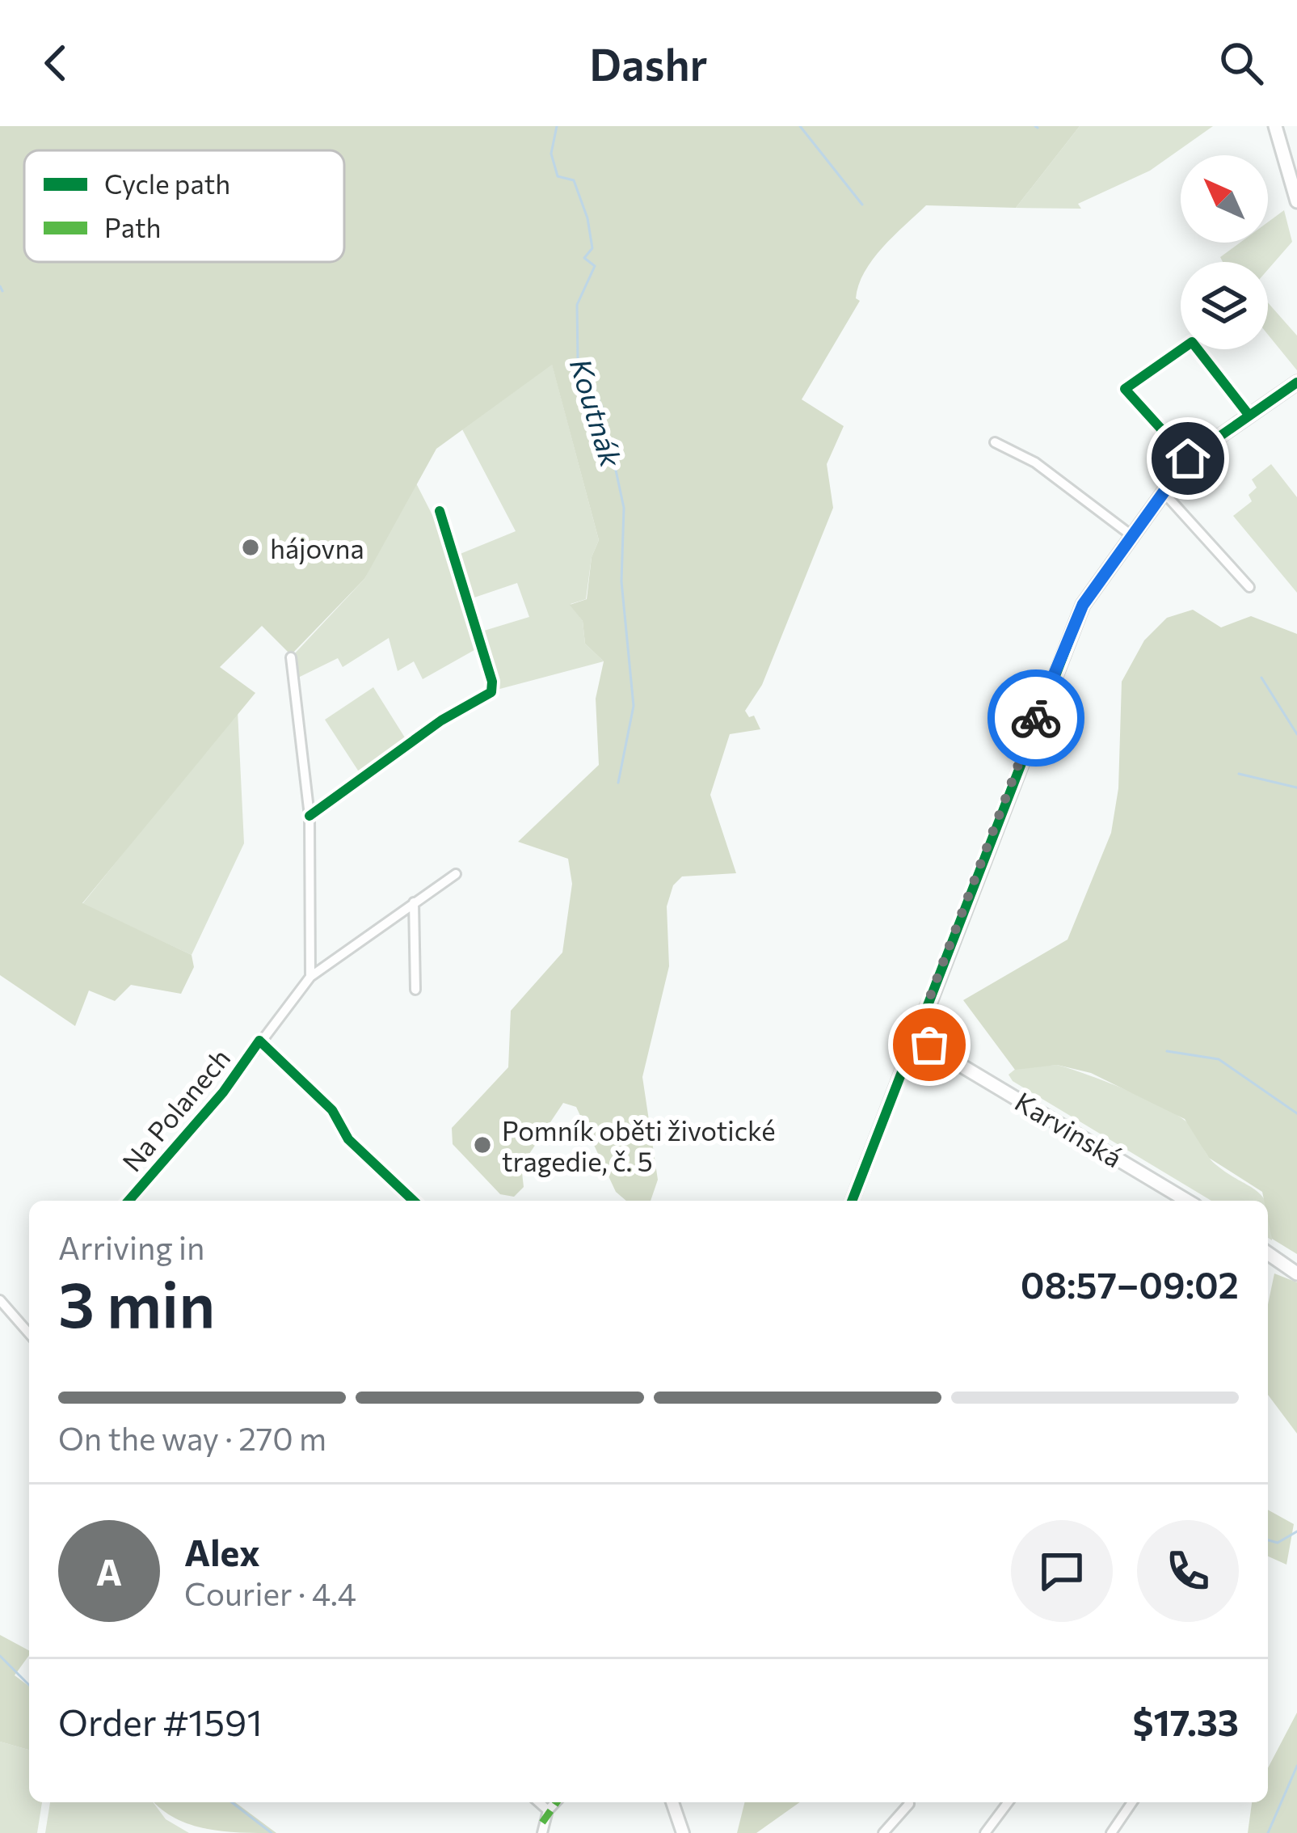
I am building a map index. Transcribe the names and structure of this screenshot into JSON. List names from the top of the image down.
{
  "streets": {
    "main road": ["Karvinská"],
    "street": ["Na Polanech"]
  },
  "water": ["Koutnák"],
  "places": ["hájovna", "Pomník oběti životické tragedie, č. 5"],
  "legend": ["Cycle path", "Path"],
  "north": "top left",
  "page": {
    "header": "Dashr",
    "heading": ["3 min", "Arriving in", "08:57–09:02"],
    "panel": [
      "Alex",
      "Courier · 4.4",
      "Order #1591",
      "$17.33"
    ],
    "bar": "On the way · 270 m",
    "round": "A"
  }
}
